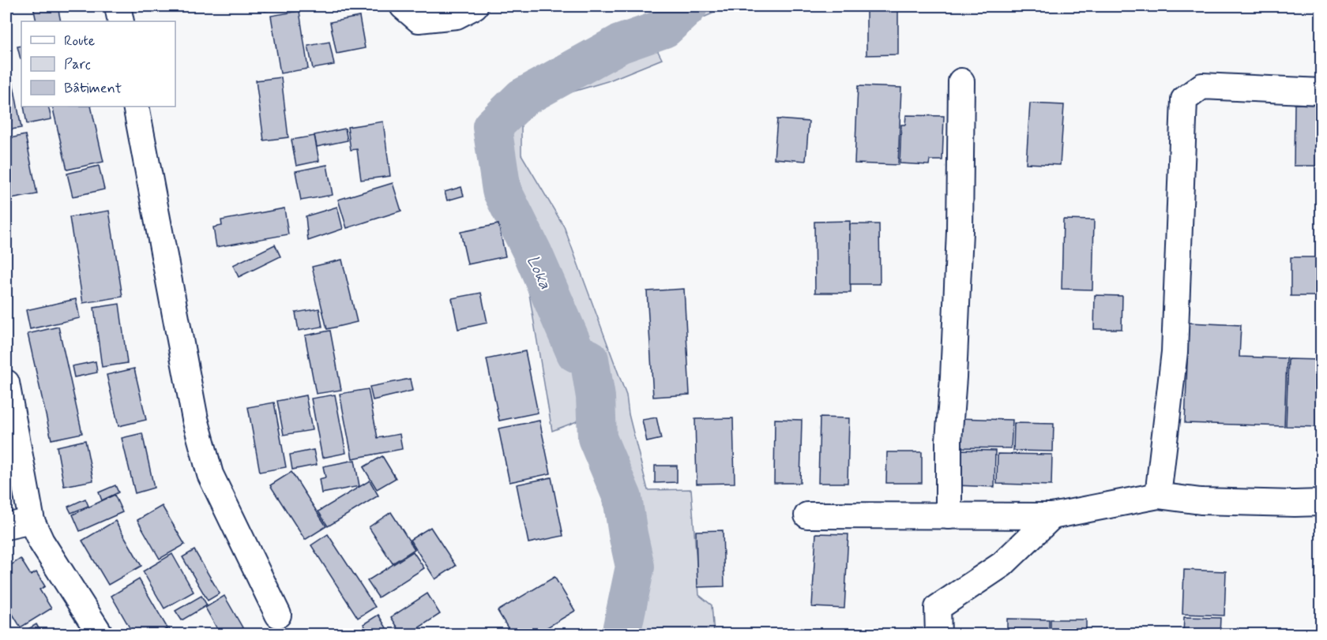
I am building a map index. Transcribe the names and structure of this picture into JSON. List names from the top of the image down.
{
  "water": ["Loka"],
  "legend": ["Route", "Parc", "Bâtiment"]
}
